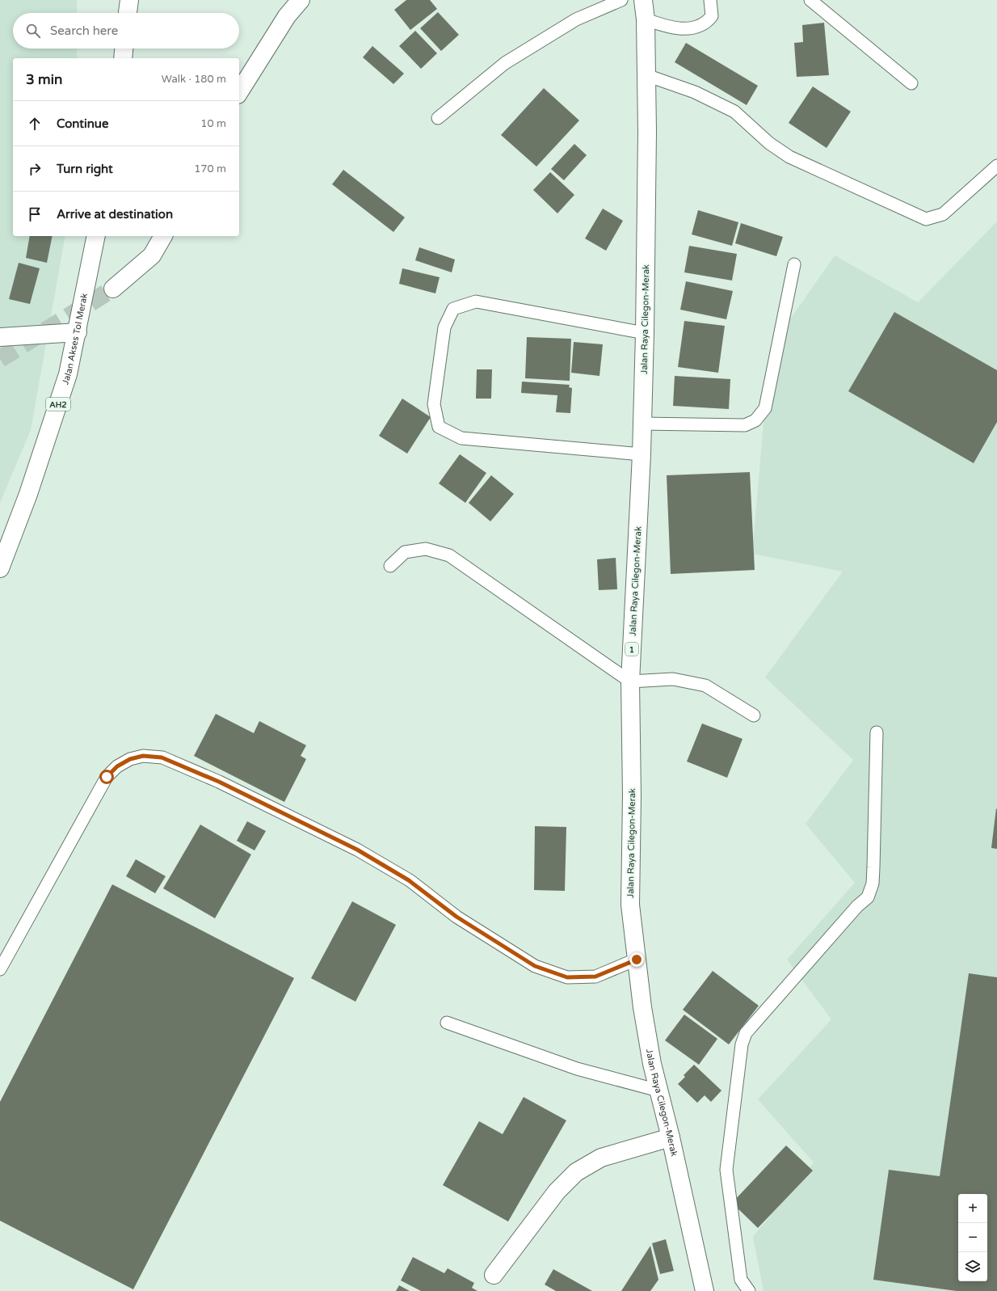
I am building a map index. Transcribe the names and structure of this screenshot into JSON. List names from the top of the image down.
{
  "streets": {
    "main road": [
      "Jalan Raya Cilegon-Merak",
      "Jalan Akses Tol Merak",
      "AH2",
      "1"
    ]
  },
  "page": {
    "search": "Search here",
    "heading": ["3 min", "Walk · 180 m"],
    "list": [
      ["Continue", "10 m"],
      ["Turn right", "170 m"],
      "Arrive at destination"
    ],
    "map_buttons": ["+", "−"]
  }
}
